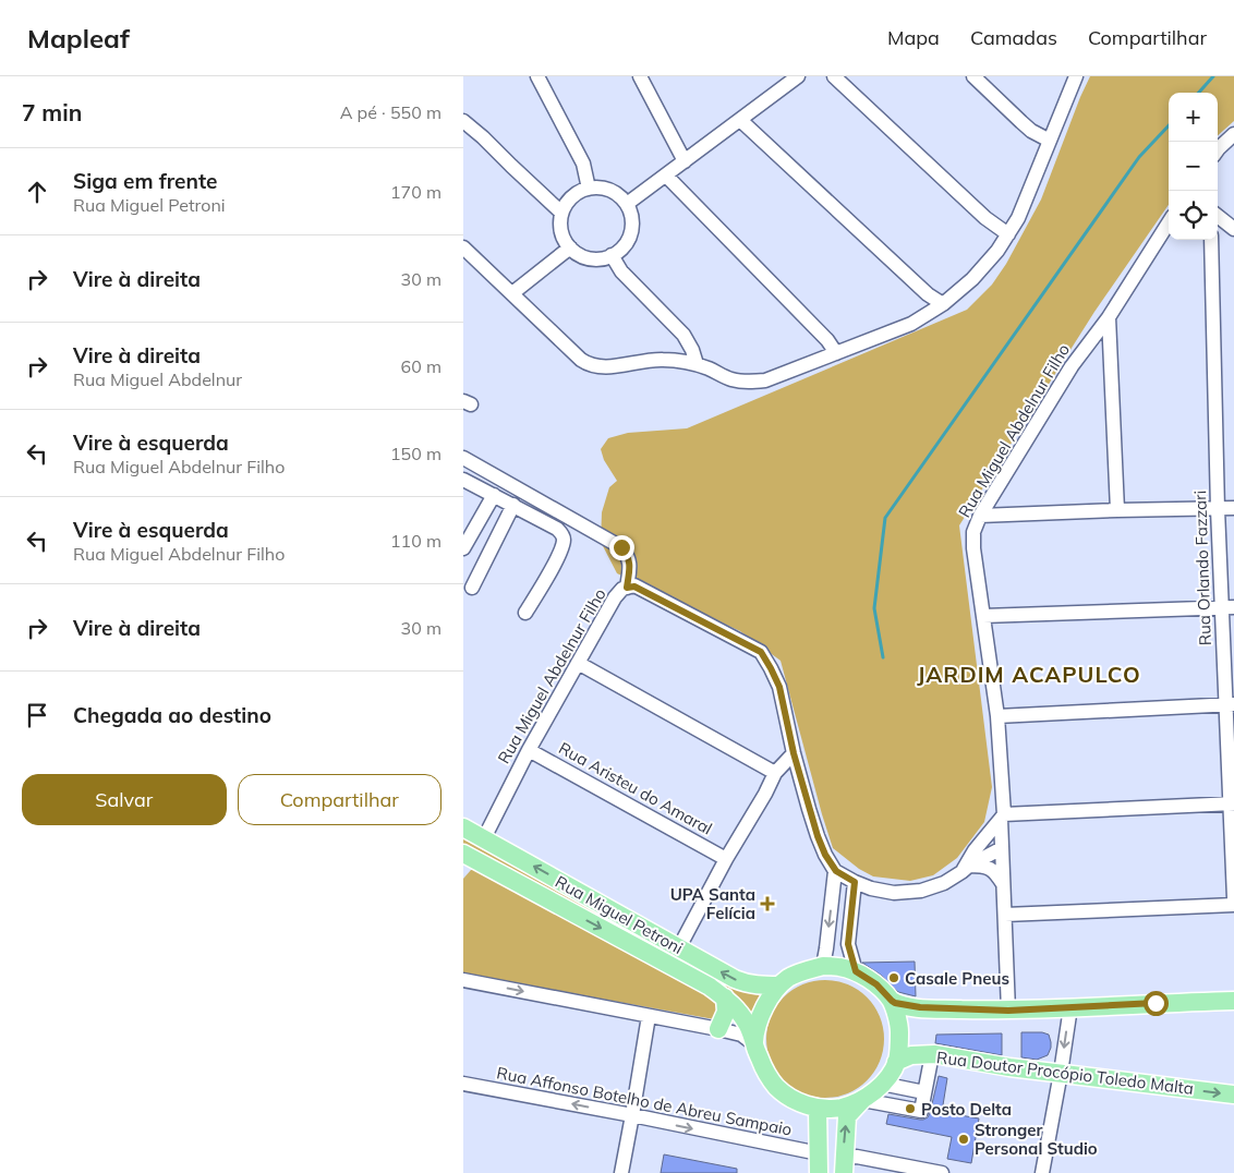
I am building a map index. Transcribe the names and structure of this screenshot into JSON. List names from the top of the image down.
{
  "streets": {
    "main road": ["Rua Miguel Petroni", "Rua Doutor Procópio Toledo Malta"],
    "street": [
      "Rua Miguel Abdelnur Filho",
      "Rua Orlando Fazzari",
      "Rua Aristeu do Amaral",
      "Rua Affonso Botelho de Abreu Sampaio"
    ]
  },
  "crossings": [
    ["Rua Miguel Abdelnur Filho", "Rua Aristeu do Amaral"],
    ["Rua Miguel Abdelnur Filho", "Rua Miguel Petroni"],
    ["Rua Miguel Petroni", "Rua Doutor Procópio Toledo Malta"]
  ],
  "districts": ["JARDIM ACAPULCO"],
  "places": {
    "health": ["UPA Santa Felícia"],
    "other": ["Casale Pneus", "Posto Delta", "Stronger Personal Studio"]
  },
  "page": {
    "header": "Mapleaf",
    "nav": ["Mapa", "Camadas", "Compartilhar"],
    "heading": ["7 min", "A pé · 550 m"],
    "map_buttons": ["+", "−"],
    "list": [
      ["Siga em frente", "Rua Miguel Petroni", "170 m"],
      ["Vire à direita", "30 m"],
      ["Vire à direita", "Rua Miguel Abdelnur", "60 m"],
      ["Vire à esquerda", "Rua Miguel Abdelnur Filho", "150 m"],
      ["Vire à esquerda", "Rua Miguel Abdelnur Filho", "110 m"],
      ["Vire à direita", "30 m"],
      "Chegada ao destino"
    ],
    "buttons": ["Salvar", "Compartilhar"]
  }
}
